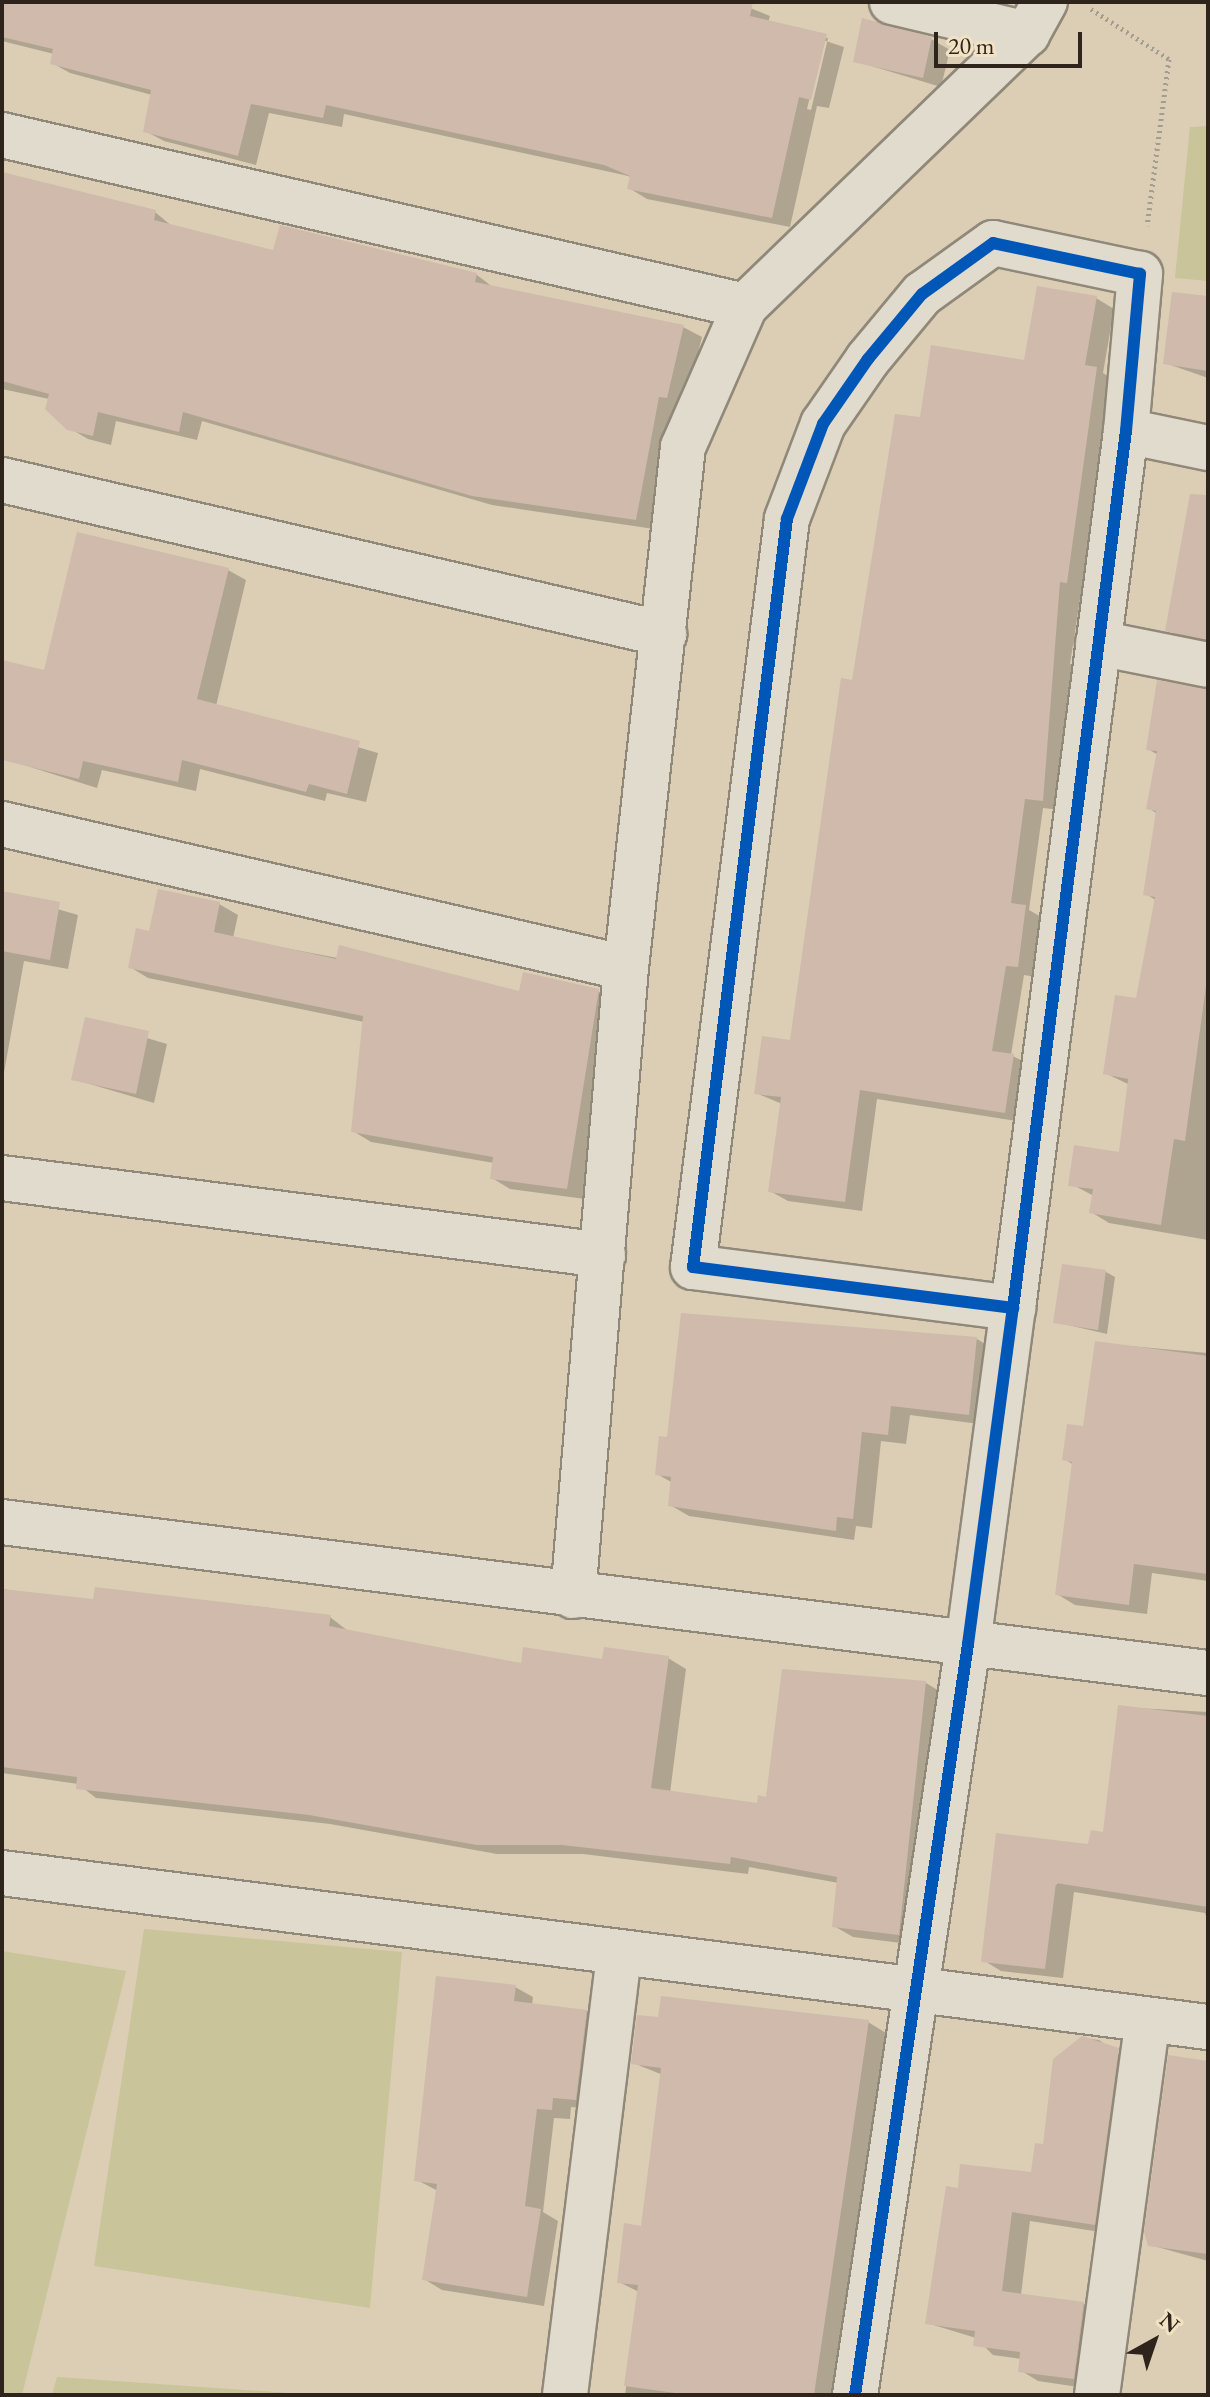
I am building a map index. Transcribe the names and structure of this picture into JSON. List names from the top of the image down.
{
  "scale_bar": "20 m",
  "north": "top right"
}
